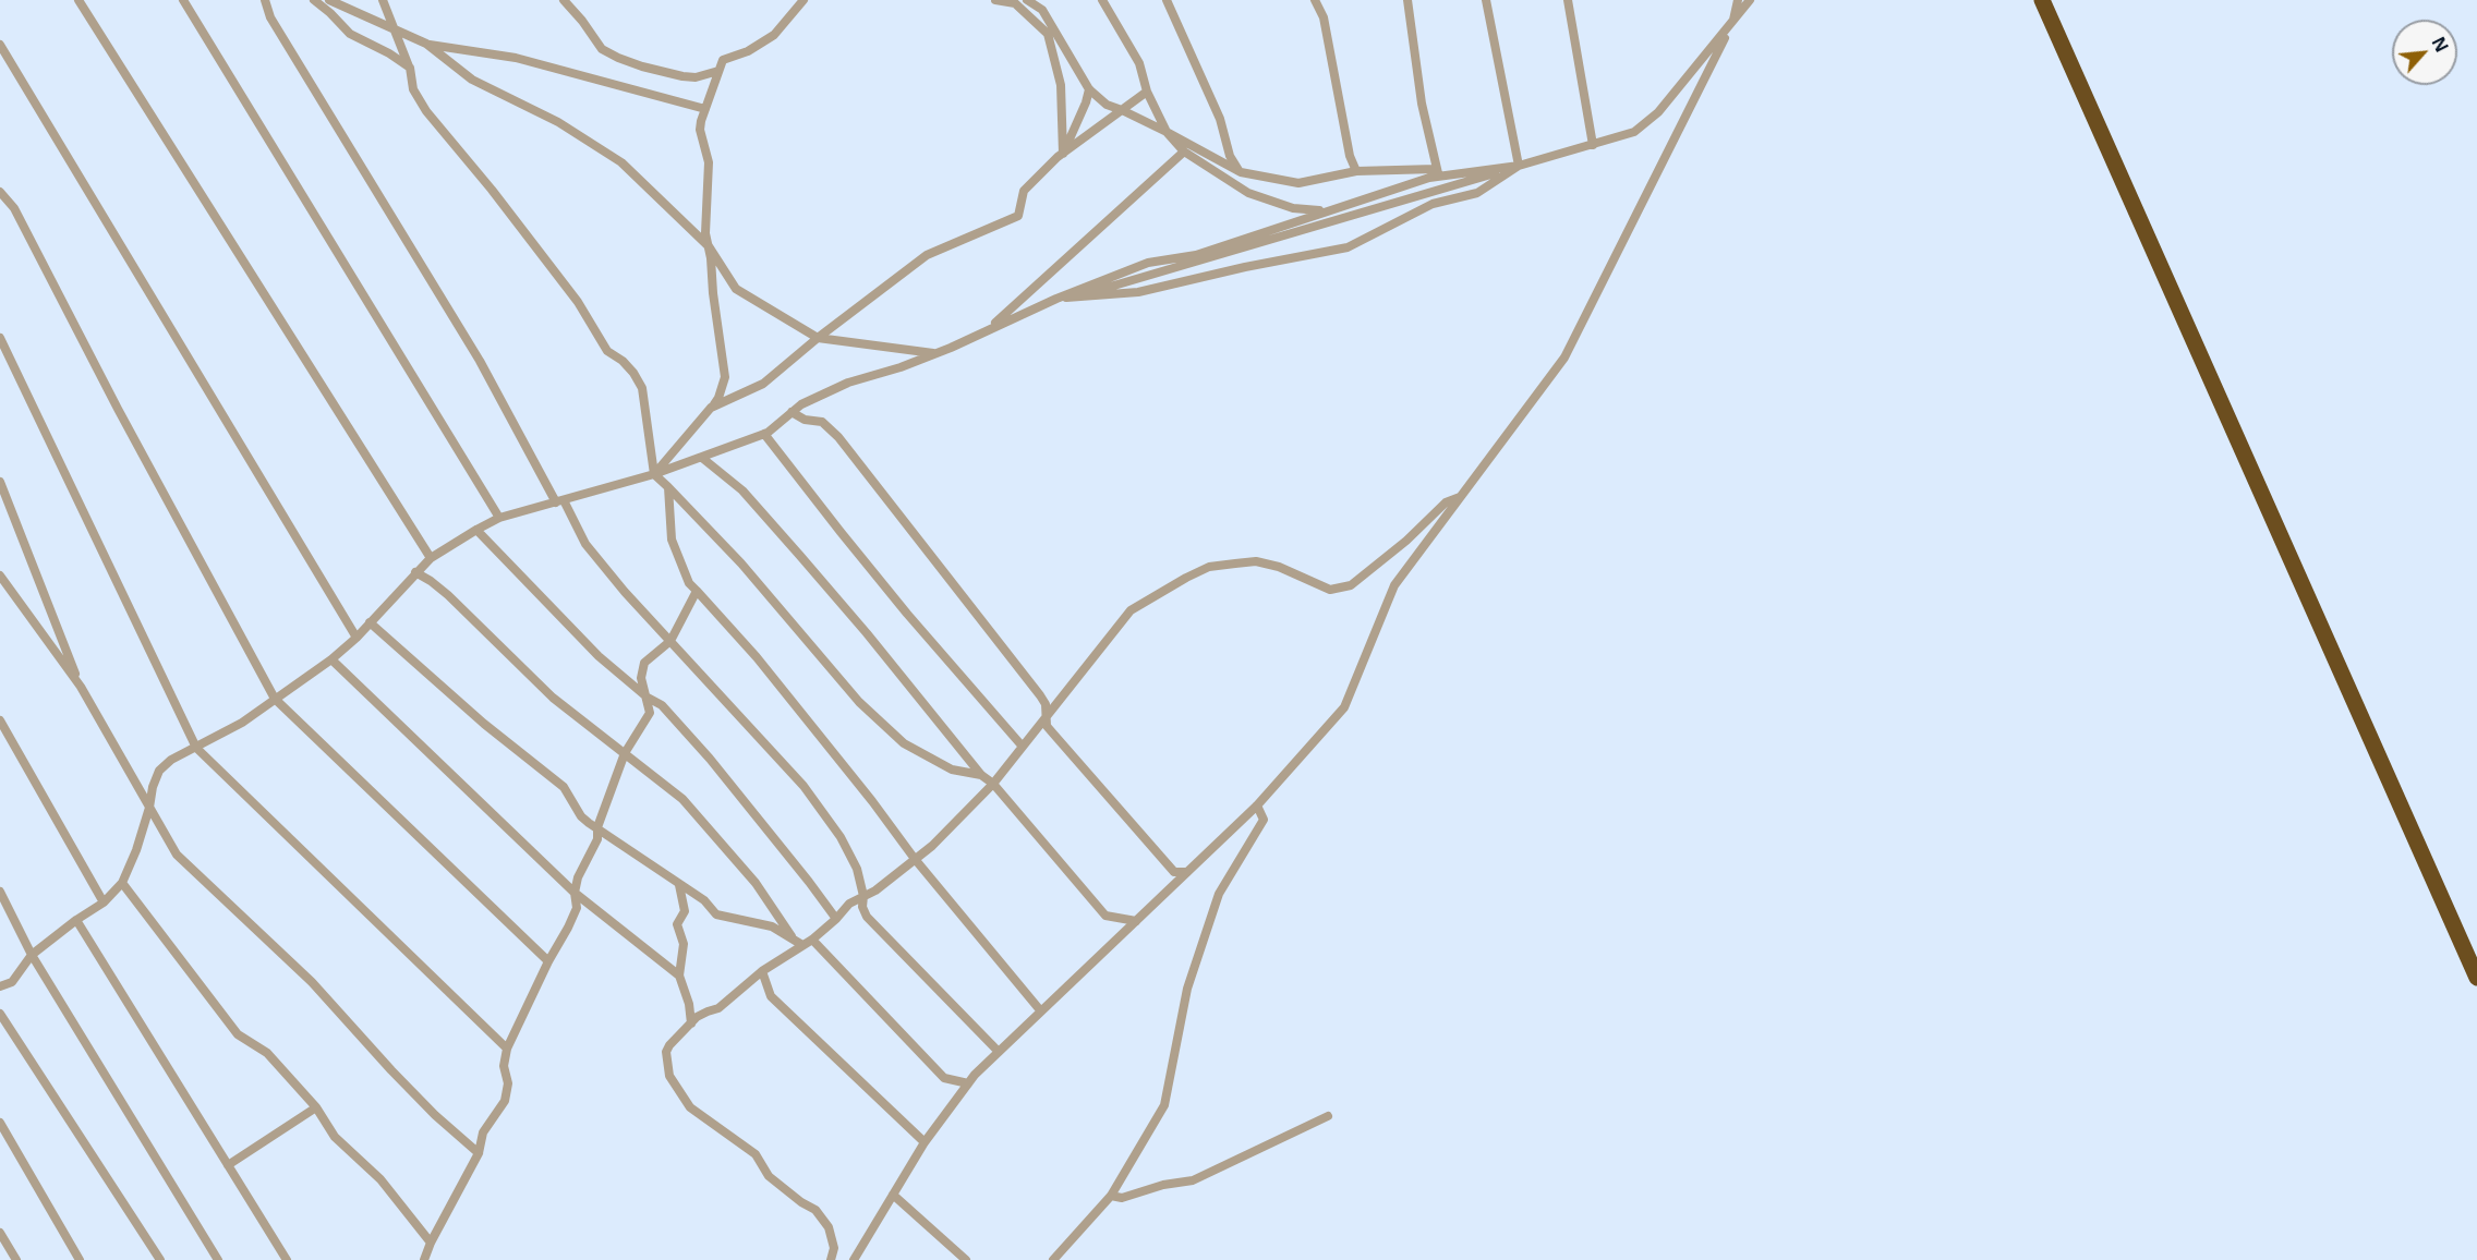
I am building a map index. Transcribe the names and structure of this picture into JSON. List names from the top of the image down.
{
  "north": "top right"
}
